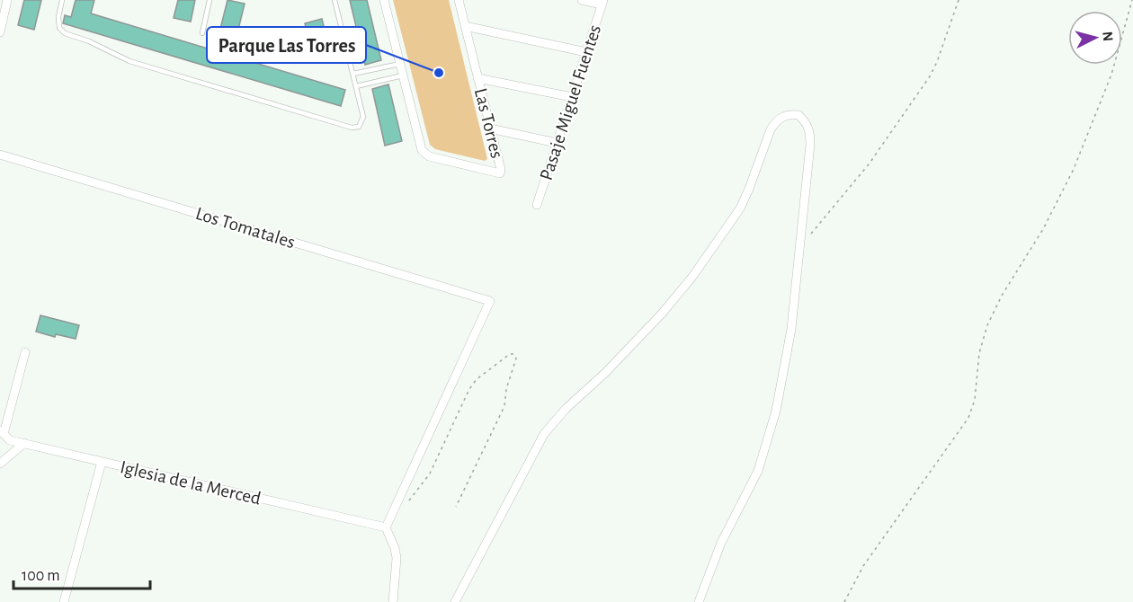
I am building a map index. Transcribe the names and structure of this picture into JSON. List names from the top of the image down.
{
  "streets": {
    "street": [
      "Pasaje Miguel Fuentes",
      "Las Torres",
      "Los Tomatales",
      "Iglesia de la Merced"
    ]
  },
  "crossings": [
    ["Los Tomatales", "Iglesia de la Merced"]
  ],
  "places": ["Parque Las Torres"],
  "scale_bar": "100 m",
  "north": "right"
}
